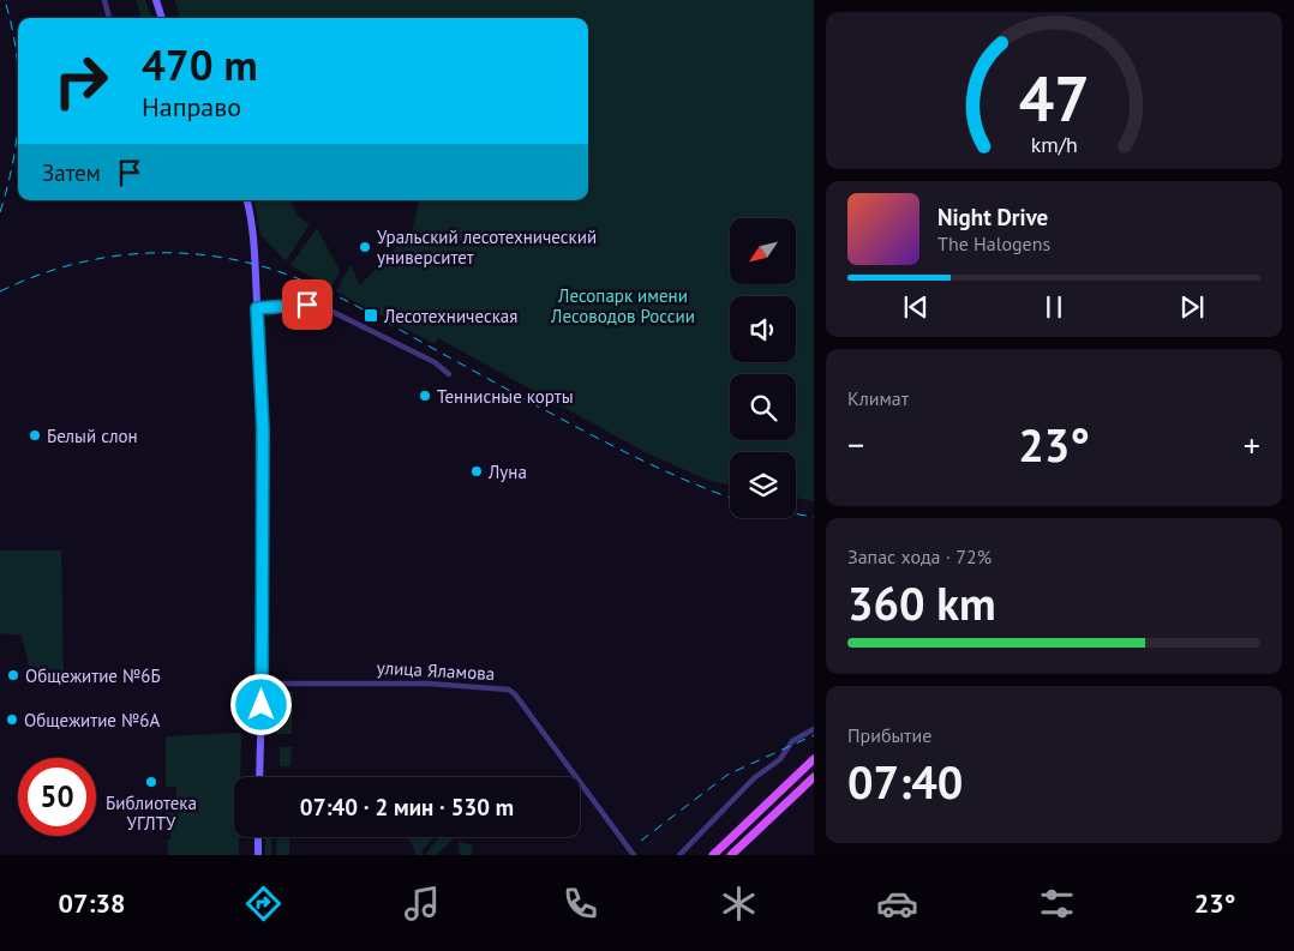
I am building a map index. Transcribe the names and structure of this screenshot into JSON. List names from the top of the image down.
{
  "streets": {
    "street": ["улица Яламова"]
  },
  "parks": ["Лесопарк имени Лесоводов России"],
  "places": {
    "other": [
      "Уральский лесотехнический университет",
      "Теннисные корты",
      "Белый слон",
      "Луна",
      "Общежитие №6Б",
      "Общежитие №6А",
      "Библиотека УГЛТУ"
    ],
    "transit": ["Лесотехническая"]
  },
  "north": "bottom left",
  "page": {
    "turn": ["470 m", "Направо"],
    "then": "Затем",
    "song": ["Night Drive", "The Halogens"],
    "tile": [
      "Климат",
      ["Запас хода · 72%", "360 km"],
      ["Прибытие", "07:40"]
    ],
    "heat": ["−", "23°", "+"],
    "limit": "50",
    "trip": "07:40 · 2 мин · 530 m",
    "tabs": ["07:38", "23°"],
    "gauge": ["47", "km/h"]
  }
}
